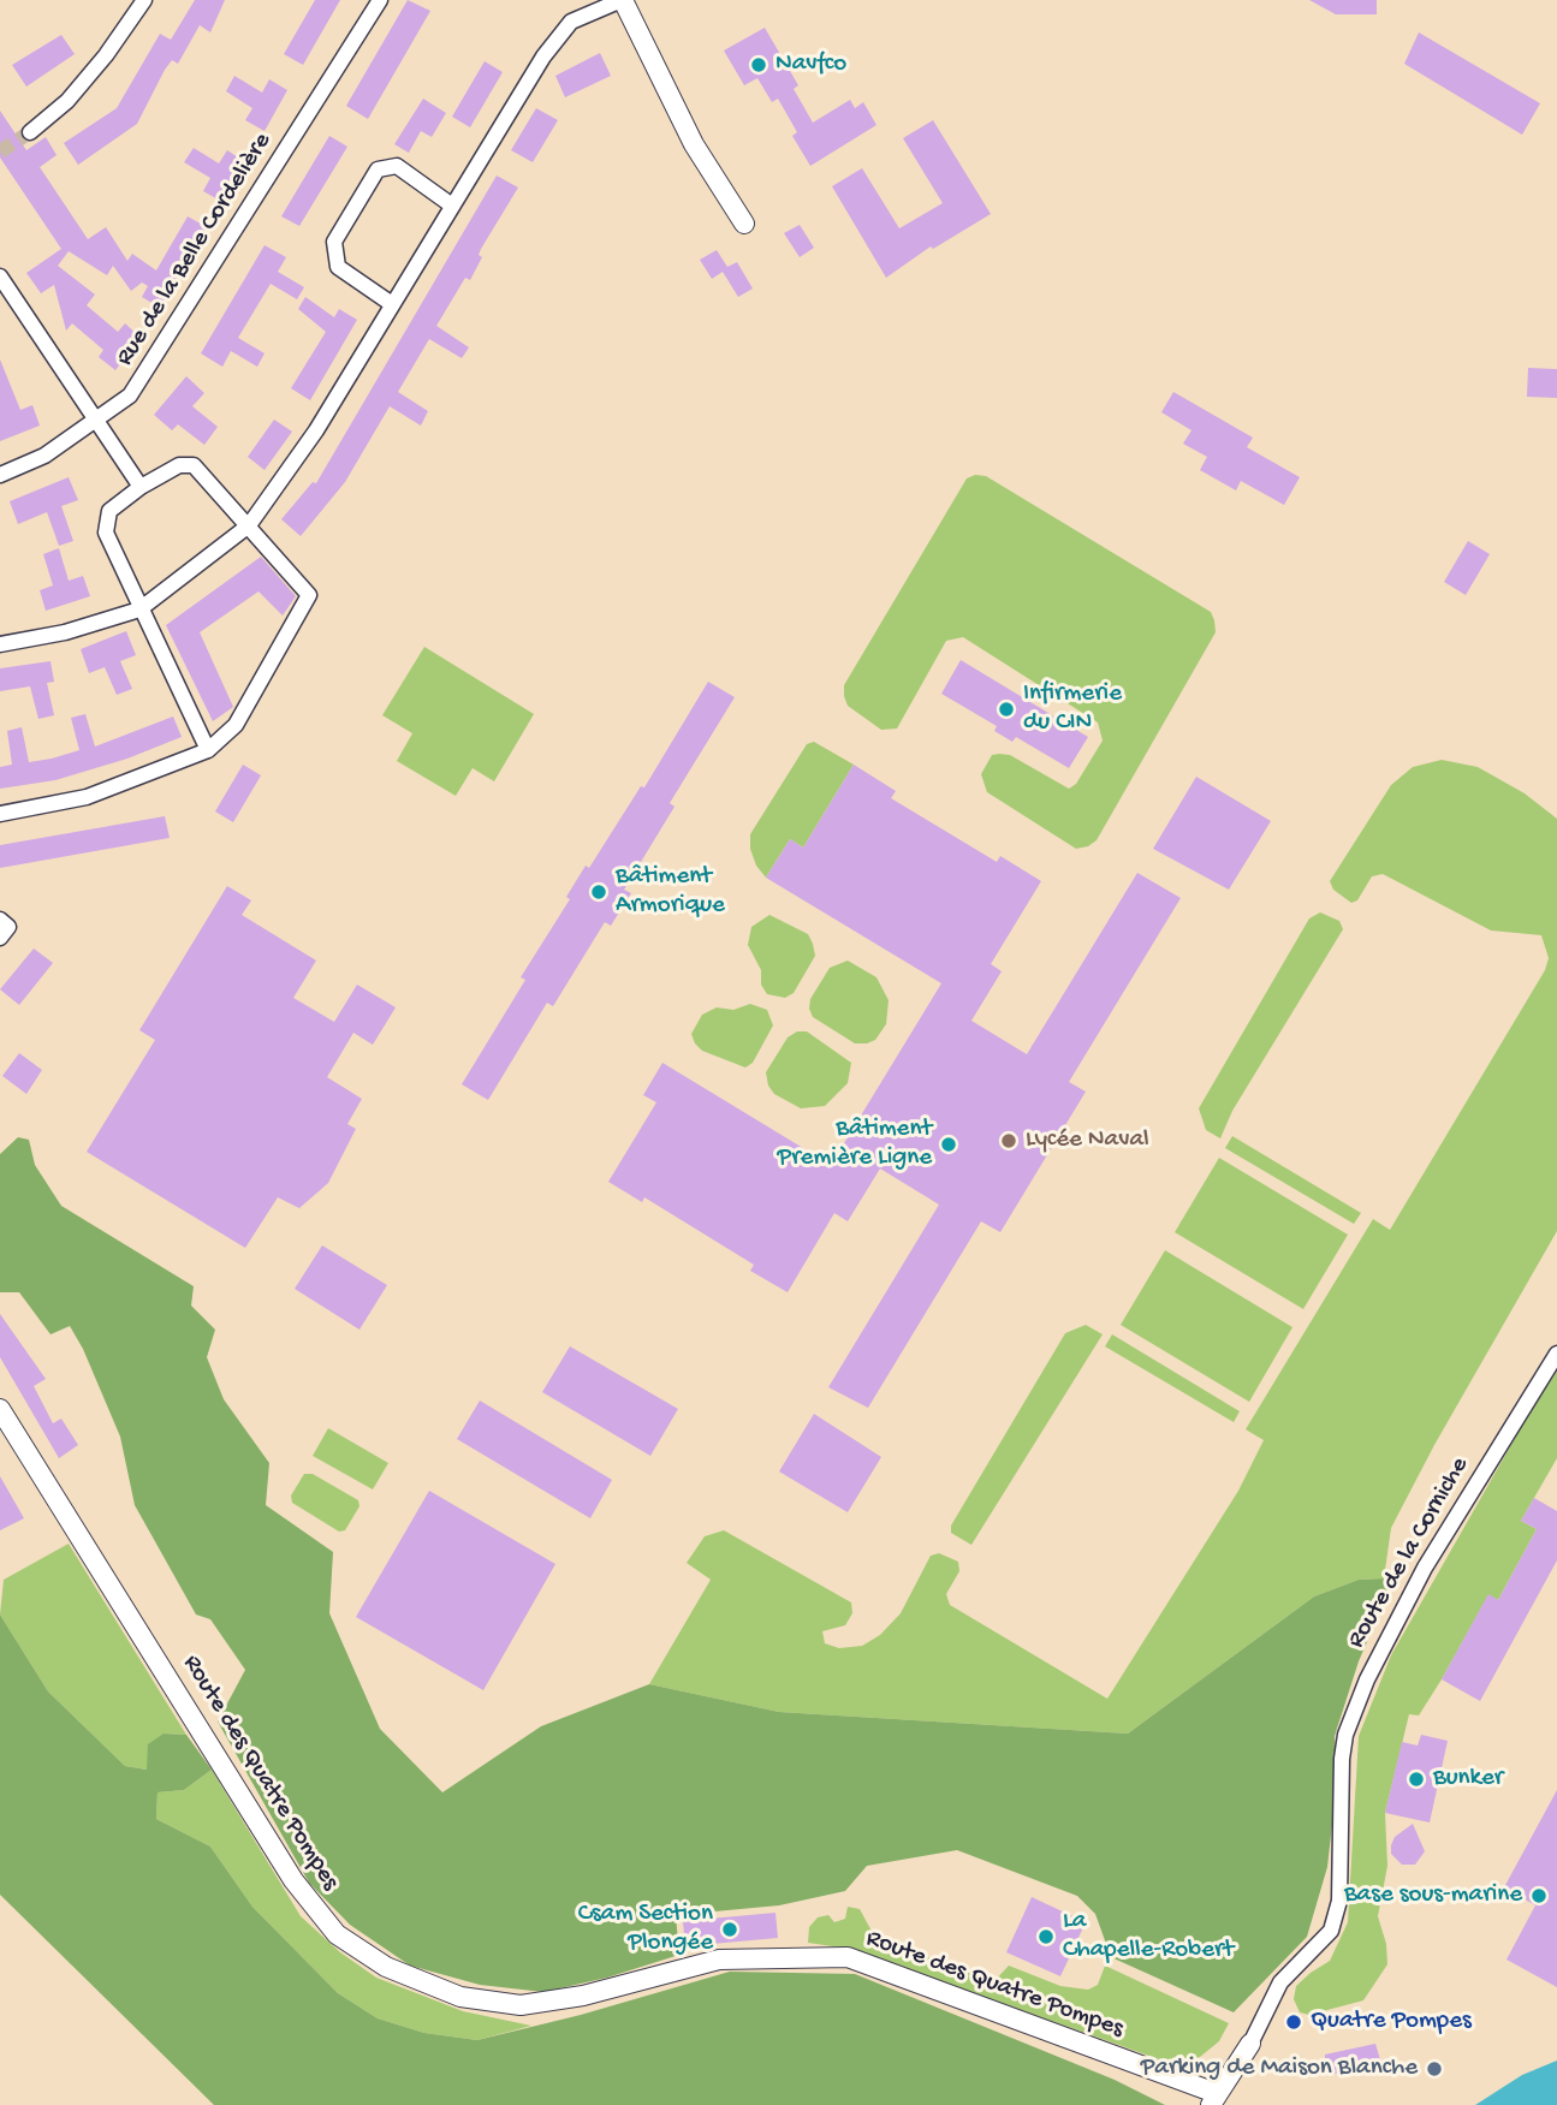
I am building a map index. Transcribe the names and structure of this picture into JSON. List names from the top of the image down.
{
  "streets": {
    "street": ["Rue de la Belle Cordelière", "Route de la Corniche", "Route des Quatre Pompes"]
  },
  "crossings": [
    ["Route de la Corniche", "Route des Quatre Pompes"]
  ],
  "places": [
    "Navfco",
    "Infirmerie du CIN",
    "Bâtiment Armorique",
    "Lycée Naval",
    "Bâtiment Première Ligne",
    "Bunker",
    "Base sous-marine",
    "Csam Section Plongée",
    "La Chapelle-Robert",
    "Quatre Pompes",
    "Parking de Maison Blanche"
  ]
}
